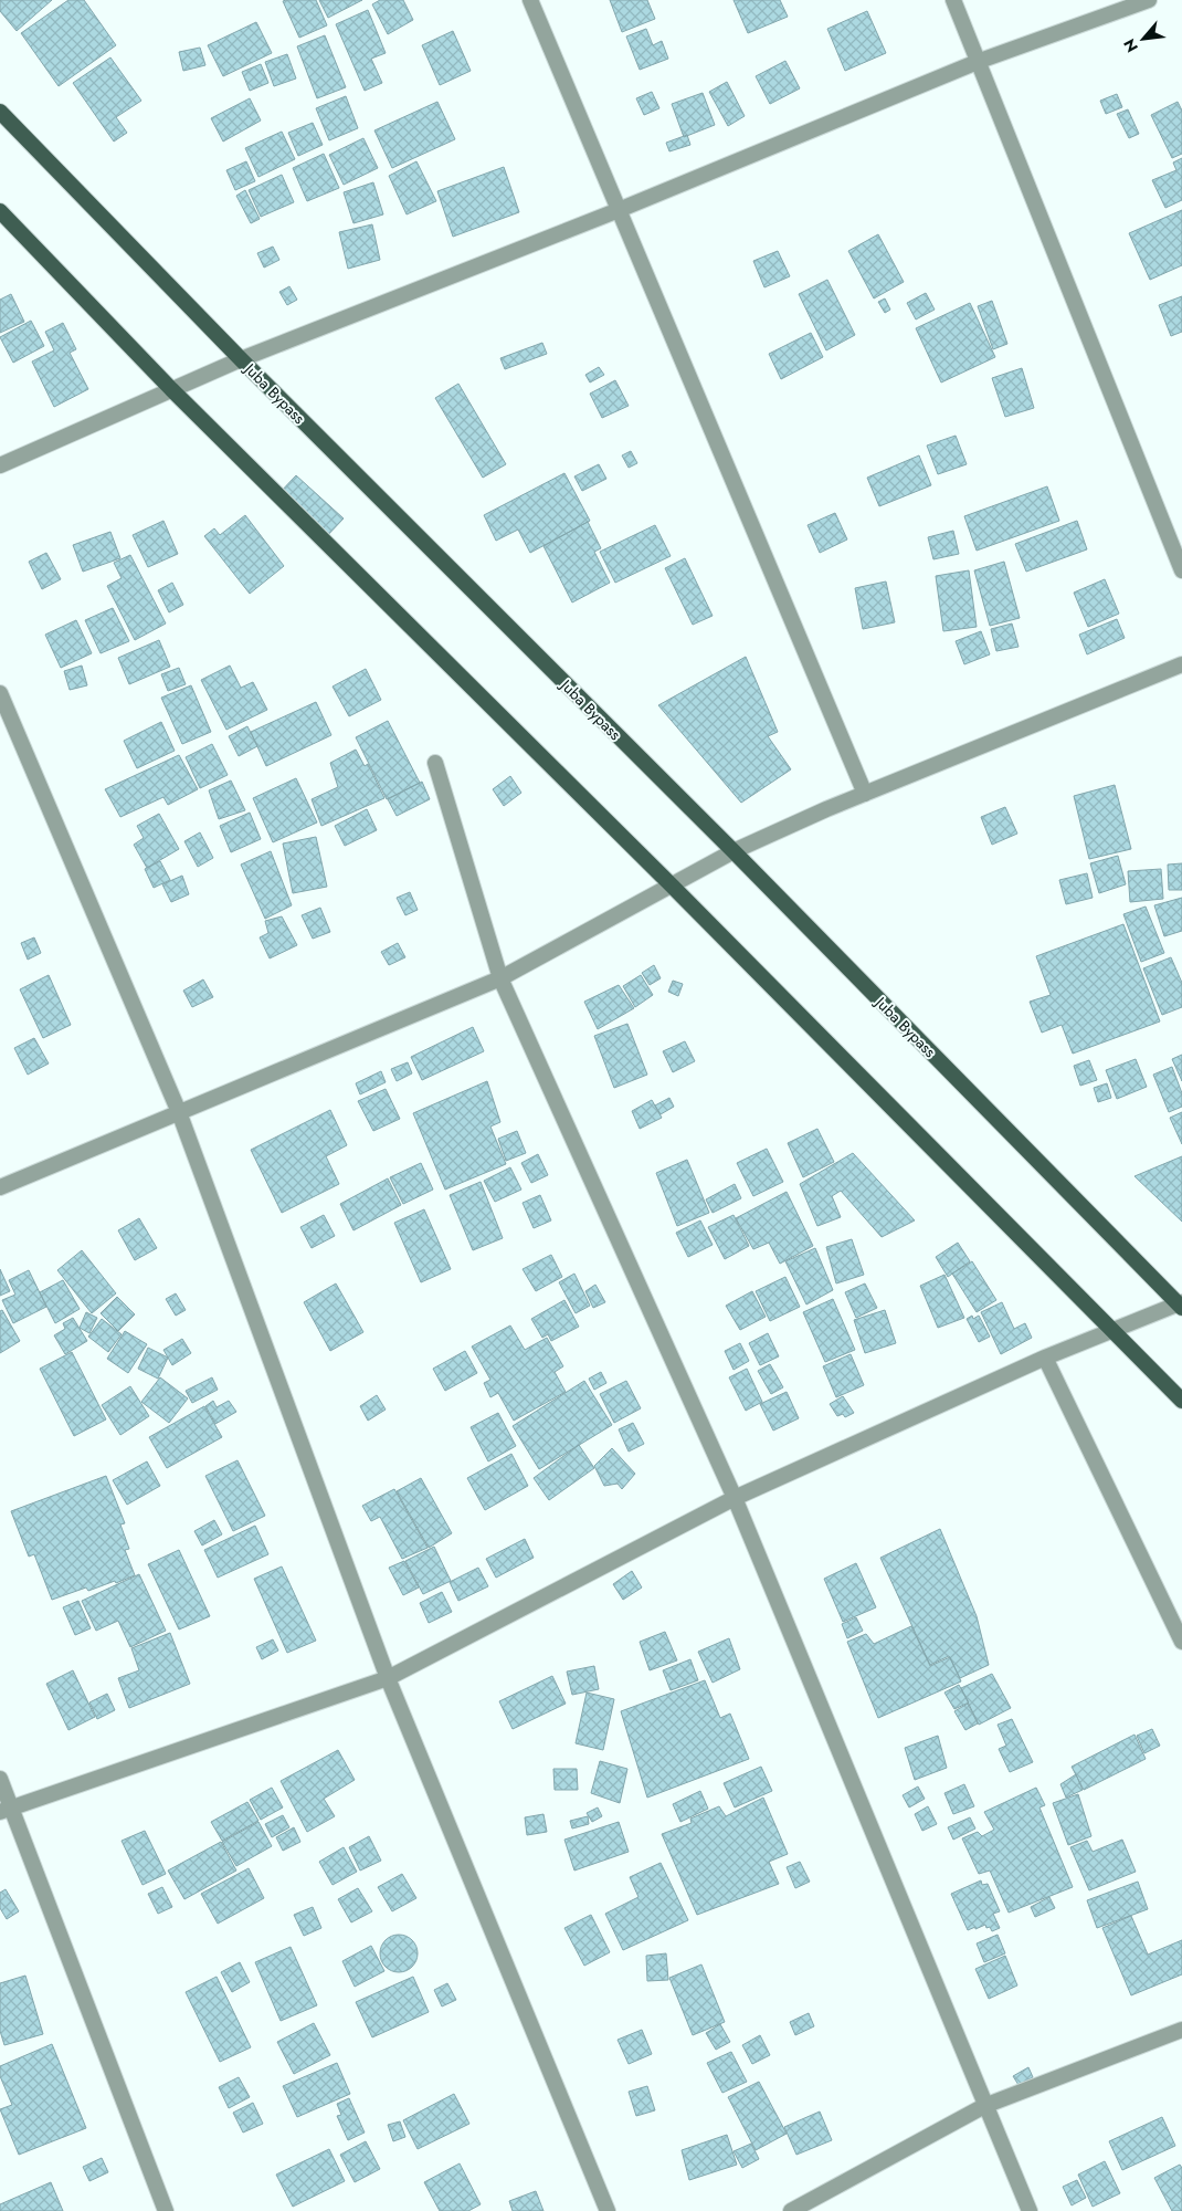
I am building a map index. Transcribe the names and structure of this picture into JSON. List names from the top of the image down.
{
  "streets": {
    "main road": ["Juba Bypass"]
  },
  "north": "bottom left"
}
